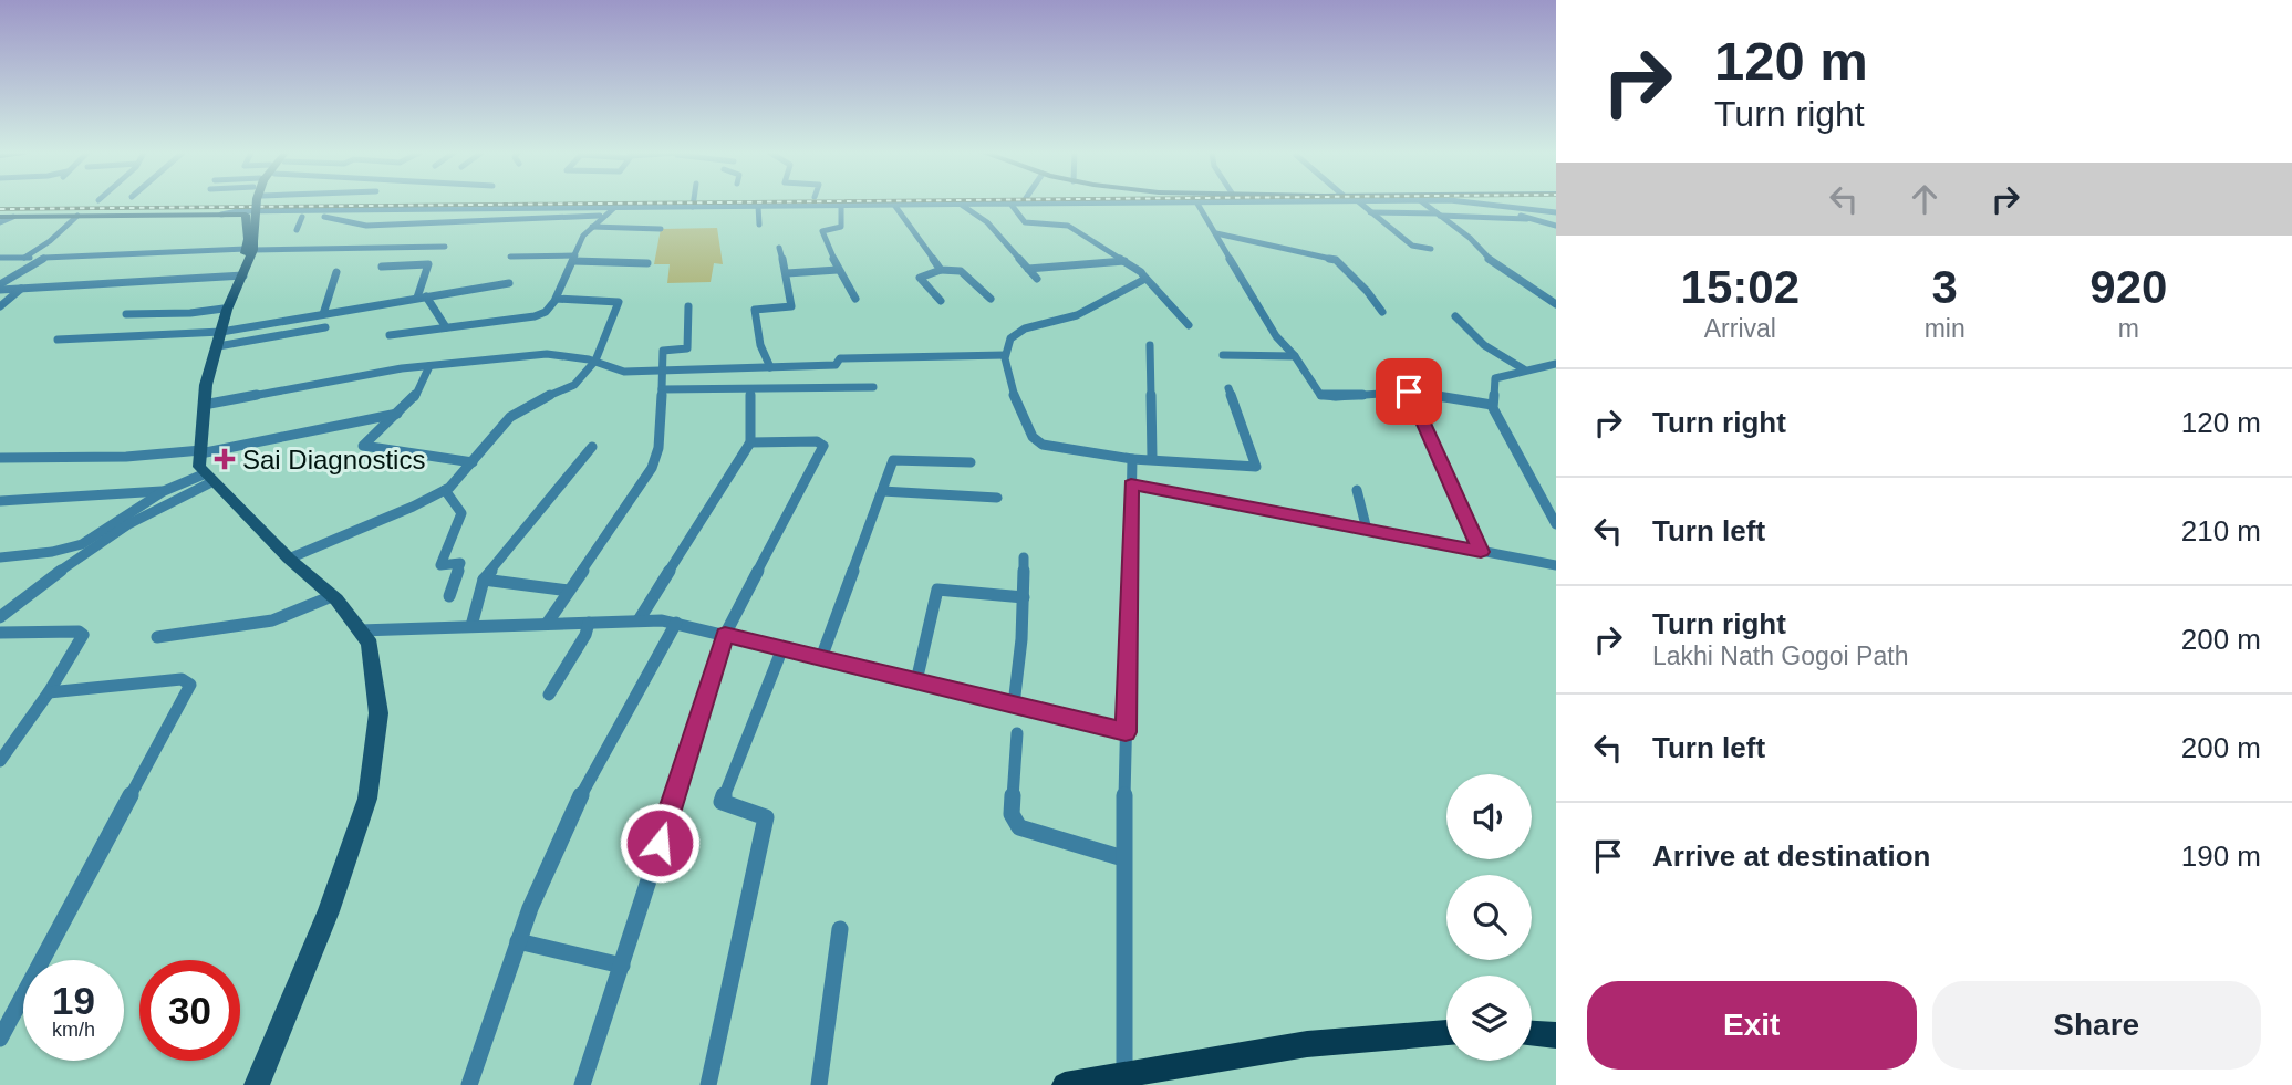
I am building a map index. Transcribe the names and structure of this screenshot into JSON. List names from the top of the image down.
{
  "places": {
    "health": ["Sai Diagnostics"]
  },
  "page": {
    "turn": ["120 m", "Turn right"],
    "eta": [
      "15:02",
      "Arrival",
      "3",
      "min",
      "920",
      "m"
    ],
    "list": [
      {
        "name": "Turn right",
        "value": "120 m"
      },
      {
        "name": "Turn left",
        "value": "210 m"
      },
      {
        "name": "Turn right",
        "note": "Lakhi Nath Gogoi Path",
        "value": "200 m"
      },
      {
        "name": "Turn left",
        "value": "200 m"
      },
      {
        "name": "Arrive at destination",
        "value": "190 m"
      }
    ],
    "speed": "19 km/h",
    "limit": "30",
    "buttons": ["Exit", "Share"]
  }
}
